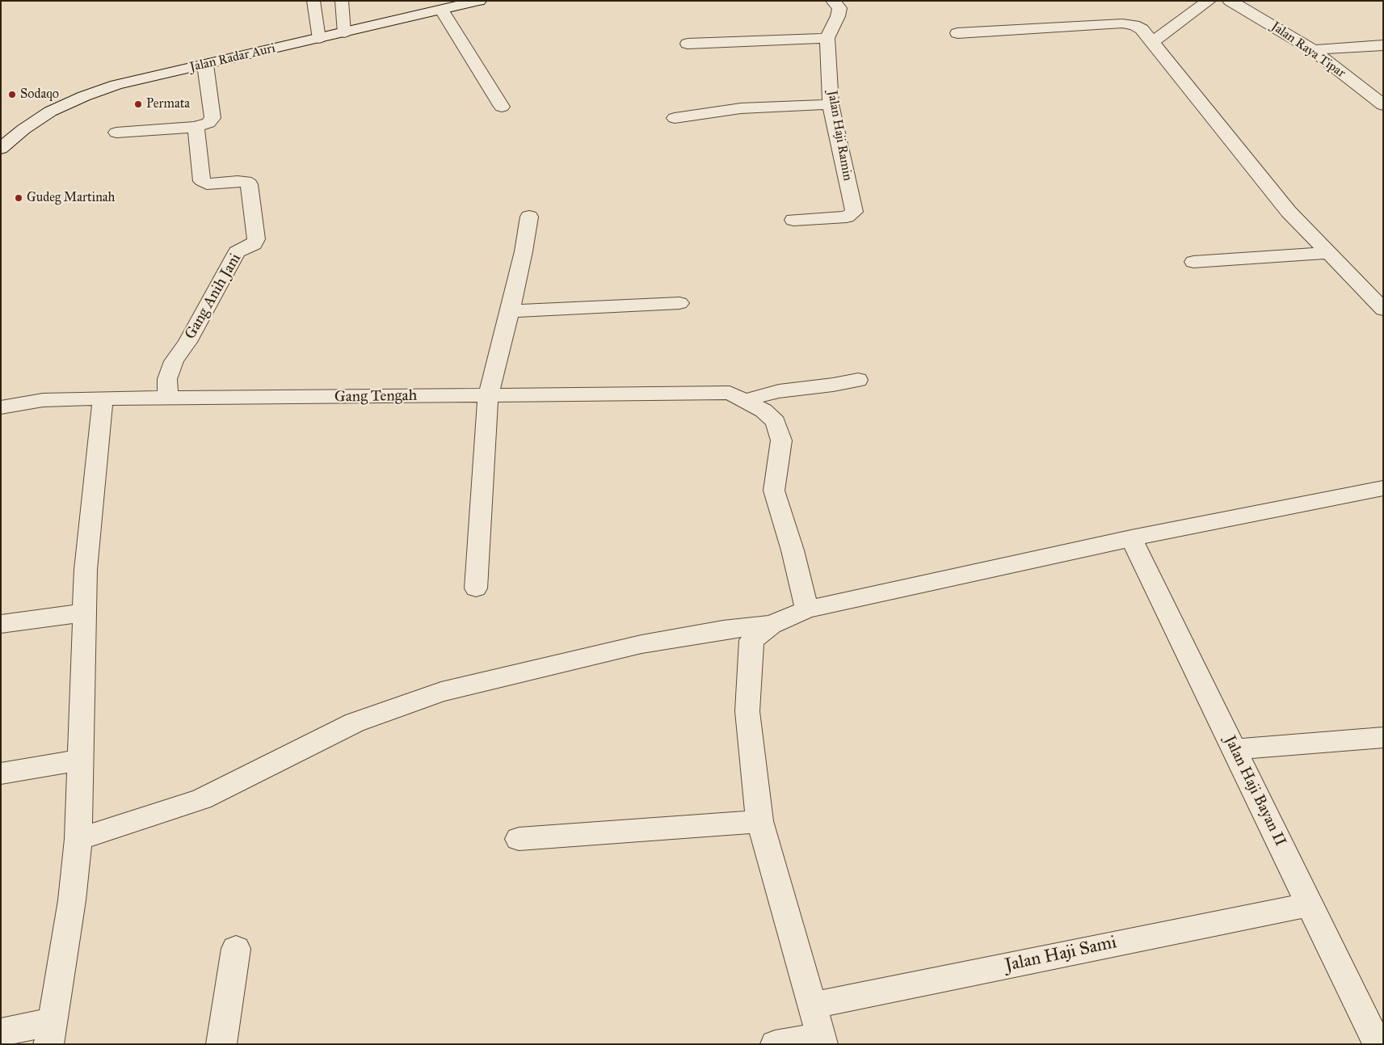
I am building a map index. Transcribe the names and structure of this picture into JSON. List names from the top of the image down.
{
  "streets": {
    "street": [
      "Jalan Raya Tipar",
      "Jalan Radar Auri",
      "Jalan Haji Ramin",
      "Gang Anih Jani",
      "Gang Tengah",
      "Jalan Haji Bayan II",
      "Jalan Haji Sami"
    ]
  },
  "crossings": [
    ["Gang Anih Jani", "Gang Tengah"],
    ["Jalan Haji Bayan II", "Jalan Haji Sami"]
  ],
  "places": ["Sodaqo", "Permata", "Gudeg Martinah"]
}
